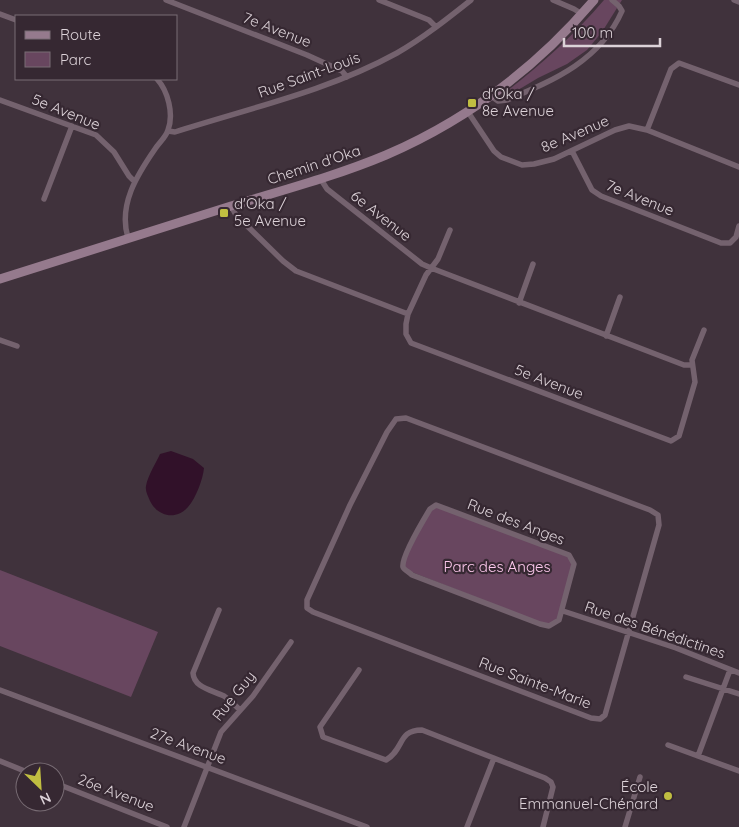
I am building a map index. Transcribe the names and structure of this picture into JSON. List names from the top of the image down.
{
  "streets": {
    "main road": ["Chemin d'Oka"],
    "street": [
      "7e Avenue",
      "Rue Saint-Louis",
      "5e Avenue",
      "8e Avenue",
      "6e Avenue",
      "Rue des Anges",
      "Rue des Bénédictines",
      "Rue Sainte-Marie",
      "Rue Guy",
      "27e Avenue",
      "26e Avenue"
    ]
  },
  "crossings": [
    ["7e Avenue", "Rue Saint-Louis"],
    ["7e Avenue", "8e Avenue"],
    ["5e Avenue", "6e Avenue"],
    ["8e Avenue", "Chemin d'Oka"],
    ["Chemin d'Oka", "6e Avenue"],
    ["Rue des Anges", "Rue des Bénédictines"],
    ["Rue des Bénédictines", "Rue Sainte-Marie"],
    ["Rue Guy", "27e Avenue"]
  ],
  "parks": ["Parc des Anges"],
  "places": {
    "transit": ["d'Oka / 8e Avenue", "d'Oka / 5e Avenue"],
    "other": ["École Emmanuel-Chénard"]
  },
  "legend": ["Route", "Parc"],
  "scale_bar": "100 m",
  "north": "bottom right"
}
